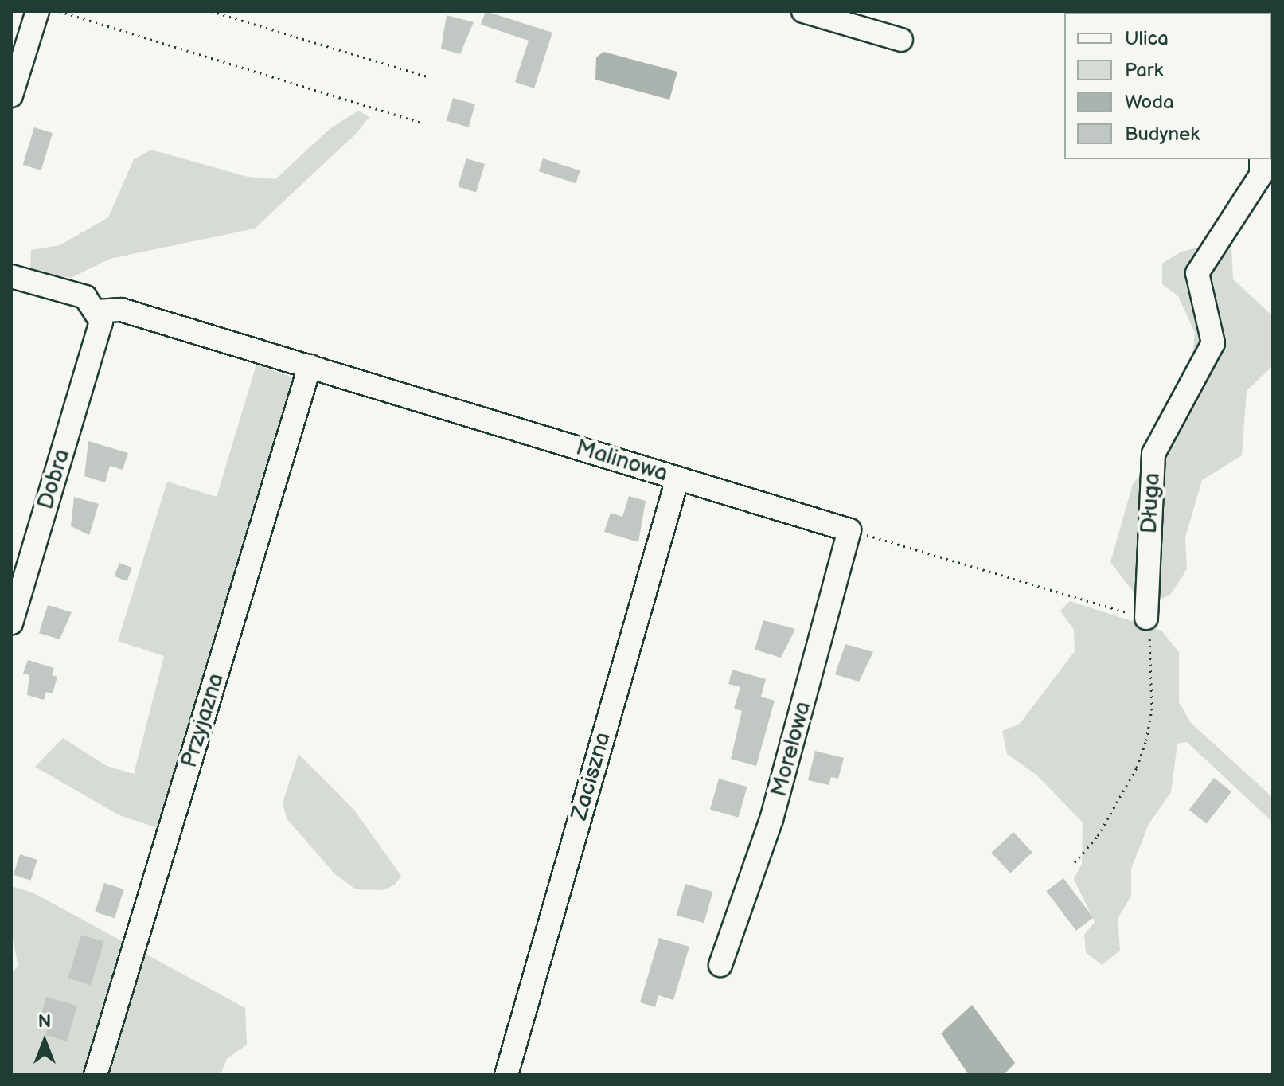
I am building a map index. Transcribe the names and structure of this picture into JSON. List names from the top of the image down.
{
  "streets": {
    "street": [
      "Malinowa",
      "Dobra",
      "Długa",
      "Przyjazna",
      "Morelowa",
      "Zaciszna"
    ]
  },
  "crossings": [
    ["Malinowa", "Dobra"],
    ["Malinowa", "Przyjazna"],
    ["Malinowa", "Morelowa"],
    ["Malinowa", "Zaciszna"]
  ],
  "legend": [
    "Ulica",
    "Park",
    "Woda",
    "Budynek"
  ],
  "north": "top"
}
